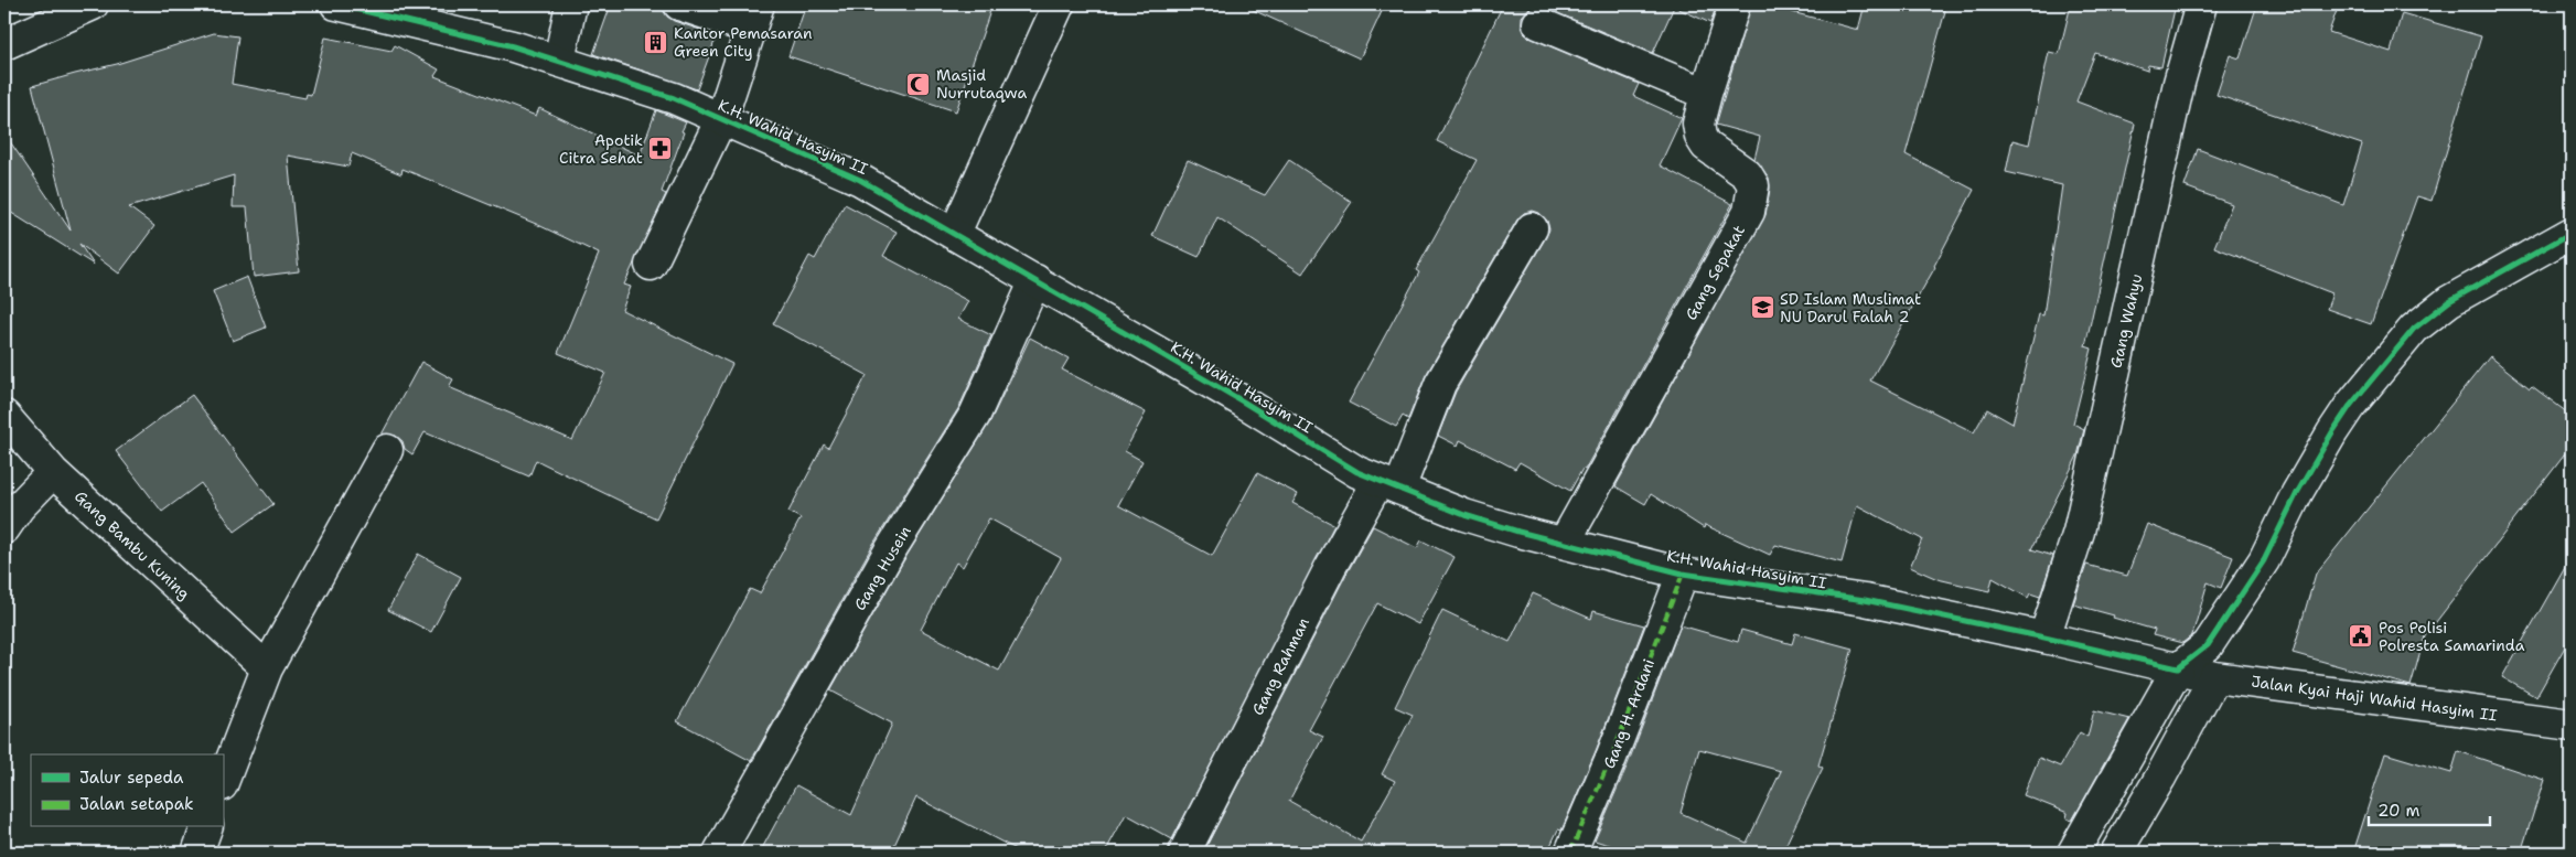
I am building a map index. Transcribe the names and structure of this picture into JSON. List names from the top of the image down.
{
  "streets": {
    "street": [
      "K.H. Wahid Hasyim II",
      "Gang Sepakat",
      "Gang Wahyu",
      "Gang Bambu Kuning",
      "Gang Husein",
      "Gang Rahman",
      "Jalan Kyai Haji Wahid Hasyim II",
      "Gang H. Ardani"
    ]
  },
  "crossings": [
    ["K.H. Wahid Hasyim II", "Gang Sepakat"],
    ["K.H. Wahid Hasyim II", "Gang Wahyu"],
    ["K.H. Wahid Hasyim II", "Gang Husein"],
    ["K.H. Wahid Hasyim II", "Gang Rahman"],
    ["K.H. Wahid Hasyim II", "Jalan Kyai Haji Wahid Hasyim II"],
    ["K.H. Wahid Hasyim II", "Gang H. Ardani"]
  ],
  "places": {
    "building": ["Kantor Pemasaran Green City"],
    "mosque": ["Masjid Nurrutaqwa"],
    "pharmacy": ["Apotik Citra Sehat"],
    "school or university": ["SD Islam Muslimat NU Darul Falah 2"],
    "public building": ["Pos Polisi Polresta Samarinda"]
  },
  "legend": ["Jalur sepeda", "Jalan setapak"],
  "scale_bar": "20 m"
}
